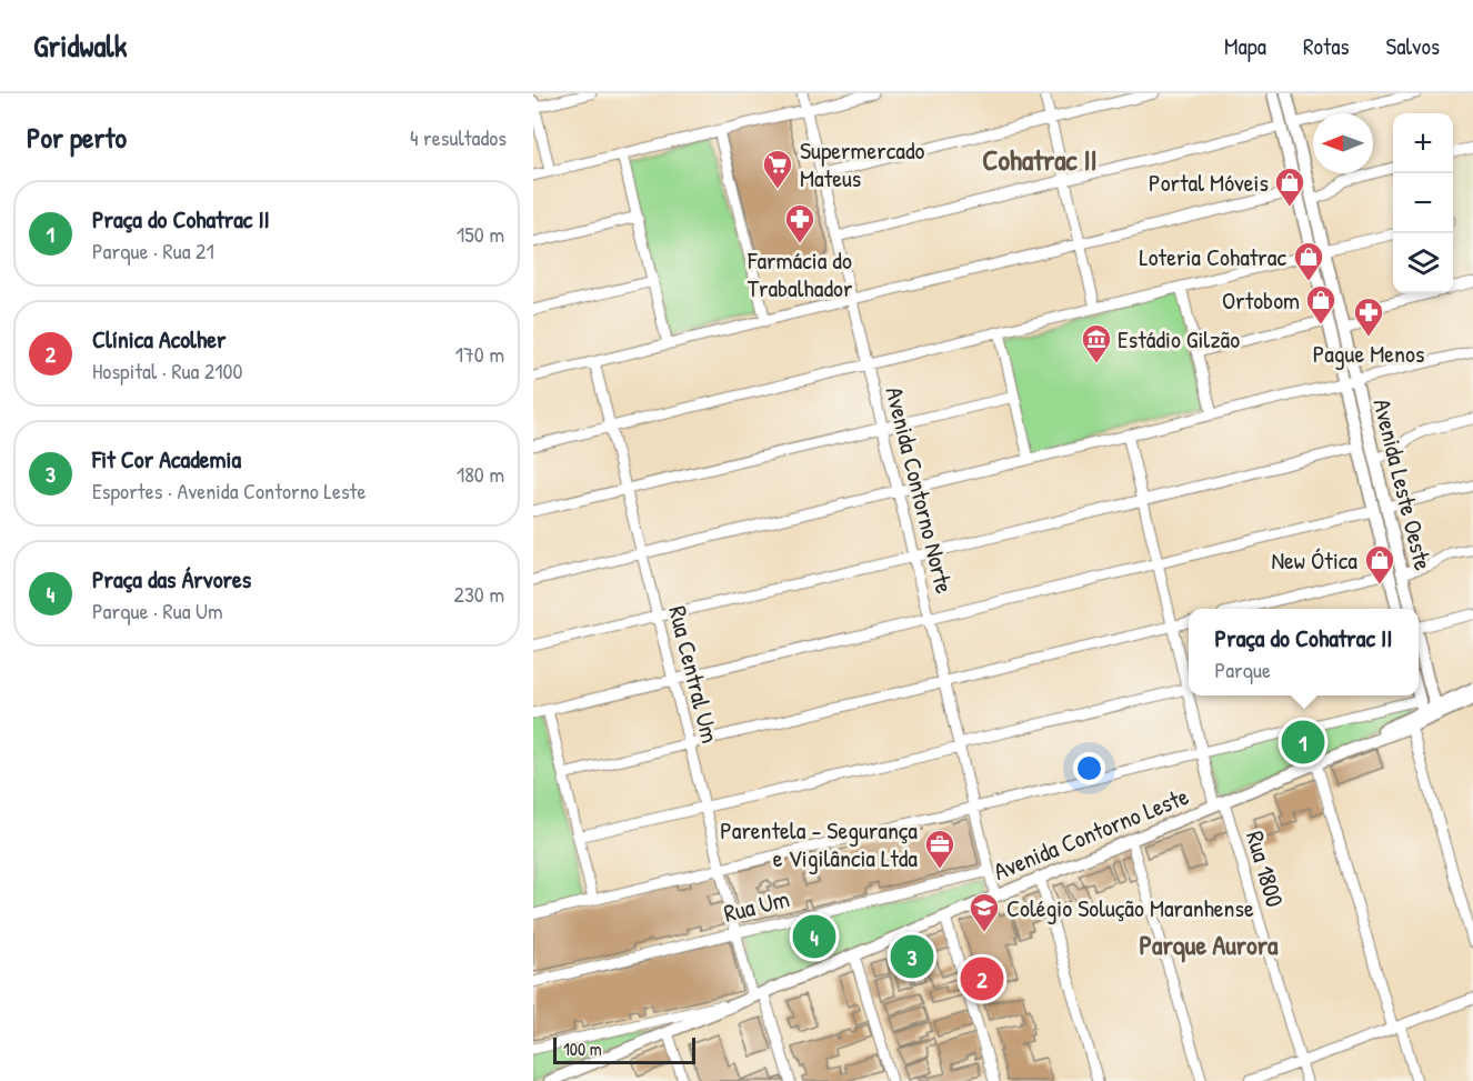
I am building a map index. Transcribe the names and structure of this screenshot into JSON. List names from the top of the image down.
{
  "streets": {
    "main road": ["Avenida Leste Oeste", "Avenida Contorno Leste"],
    "street": [
      "Avenida Contorno Norte",
      "Rua Central Um",
      "Rua 1800",
      "Rua Um"
    ]
  },
  "crossings": [
    ["Avenida Contorno Norte", "Avenida Contorno Leste"],
    ["Avenida Contorno Norte", "Rua Um"],
    ["Rua Central Um", "Avenida Contorno Leste"],
    ["Rua Central Um", "Rua Um"],
    ["Avenida Contorno Leste", "Rua 1800"]
  ],
  "districts": ["Cohatrac II", "Parque Aurora"],
  "places": {
    "supermarket": ["Supermercado Mateus"],
    "shop": [
      "Portal Móveis",
      "Loteria Cohatrac",
      "Ortobom",
      "New Ótica"
    ],
    "pharmacy": ["Farmácia do Trabalhador", "Pague Menos"],
    "museum": ["Estádio Gilzão"],
    "office": ["Parentela - Segurança e Vigilância Ltda"],
    "school or university": ["Colégio Solução Maranhense"]
  },
  "scale_bar": "100 m",
  "north": "left",
  "page": {
    "header": "Gridwalk",
    "nav": ["Mapa", "Rotas", "Salvos"],
    "heading": ["Por perto", "4 resultados"],
    "map_buttons": ["+", "−"],
    "list": [
      {
        "mark": "1",
        "name": "Praça do Cohatrac II",
        "note": "Parque · Rua 21",
        "value": "150 m"
      },
      {
        "mark": "2",
        "name": "Clínica Acolher",
        "note": "Hospital · Rua 2100",
        "value": "170 m"
      },
      {
        "mark": "3",
        "name": "Fit Cor Academia",
        "note": "Esportes · Avenida Contorno Leste",
        "value": "180 m"
      },
      {
        "mark": "4",
        "name": "Praça das Árvores",
        "note": "Parque · Rua Um",
        "value": "230 m"
      }
    ],
    "popup": ["Praça do Cohatrac II", "Parque"],
    "pins": [
      "1",
      "4",
      "3",
      "2"
    ],
    "scale": "100 m"
  }
}
